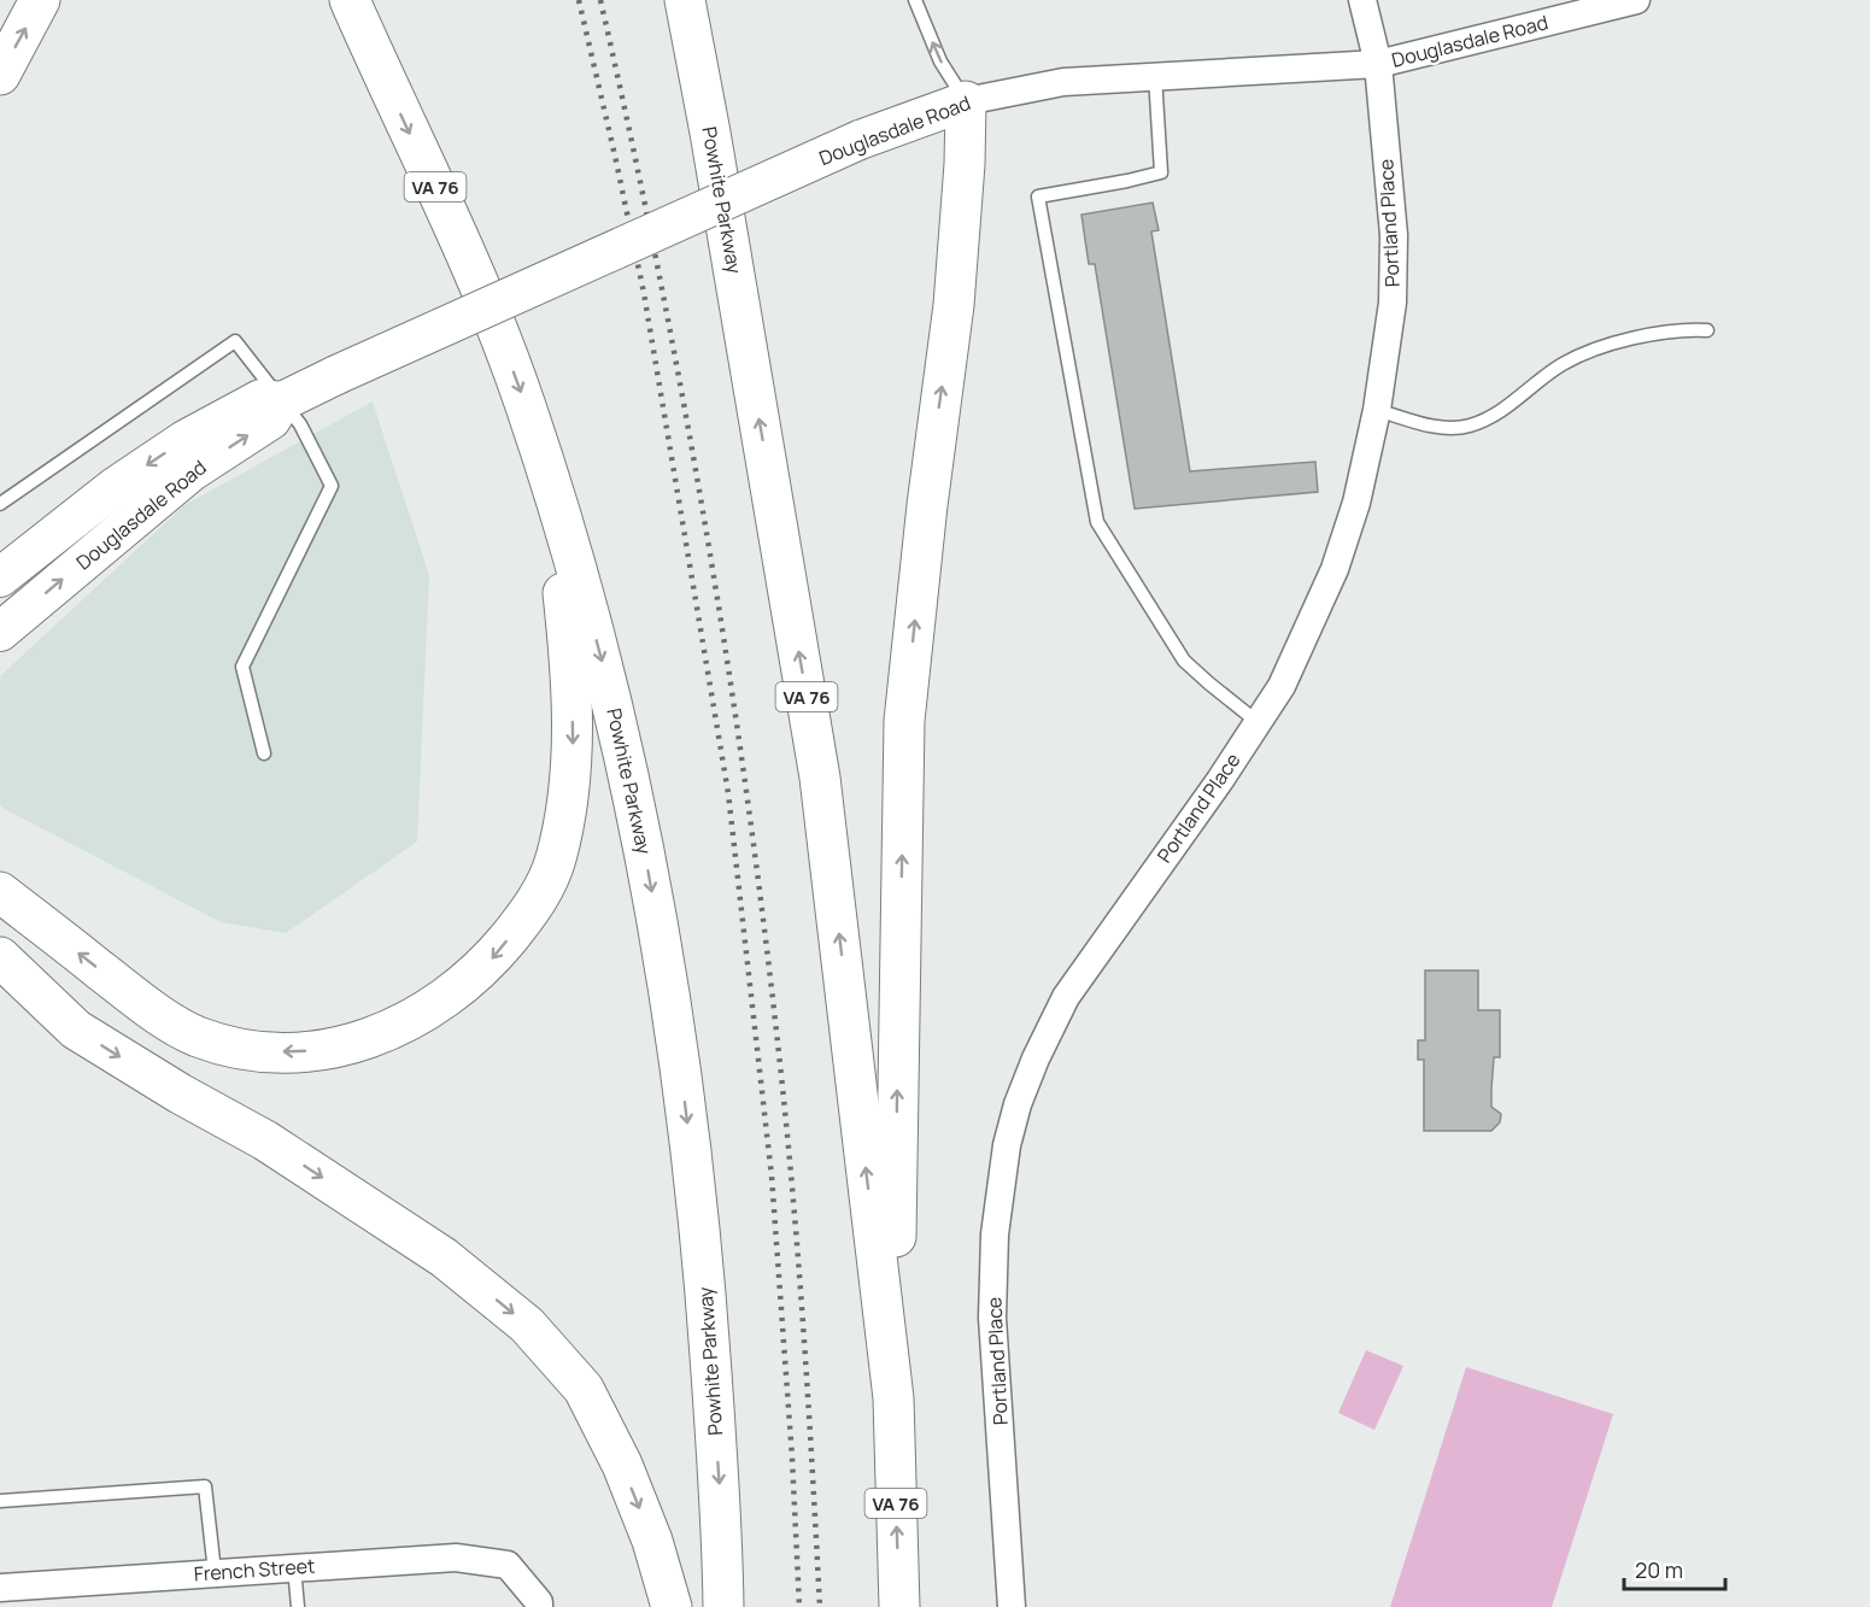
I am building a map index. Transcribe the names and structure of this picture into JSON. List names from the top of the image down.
{
  "streets": {
    "highway": ["VA 76", "Powhite Parkway"],
    "street": ["Douglasdale Road", "Portland Place", "French Street"]
  },
  "crossings": [
    ["Douglasdale Road", "Portland Place"]
  ],
  "scale_bar": "20 m"
}
